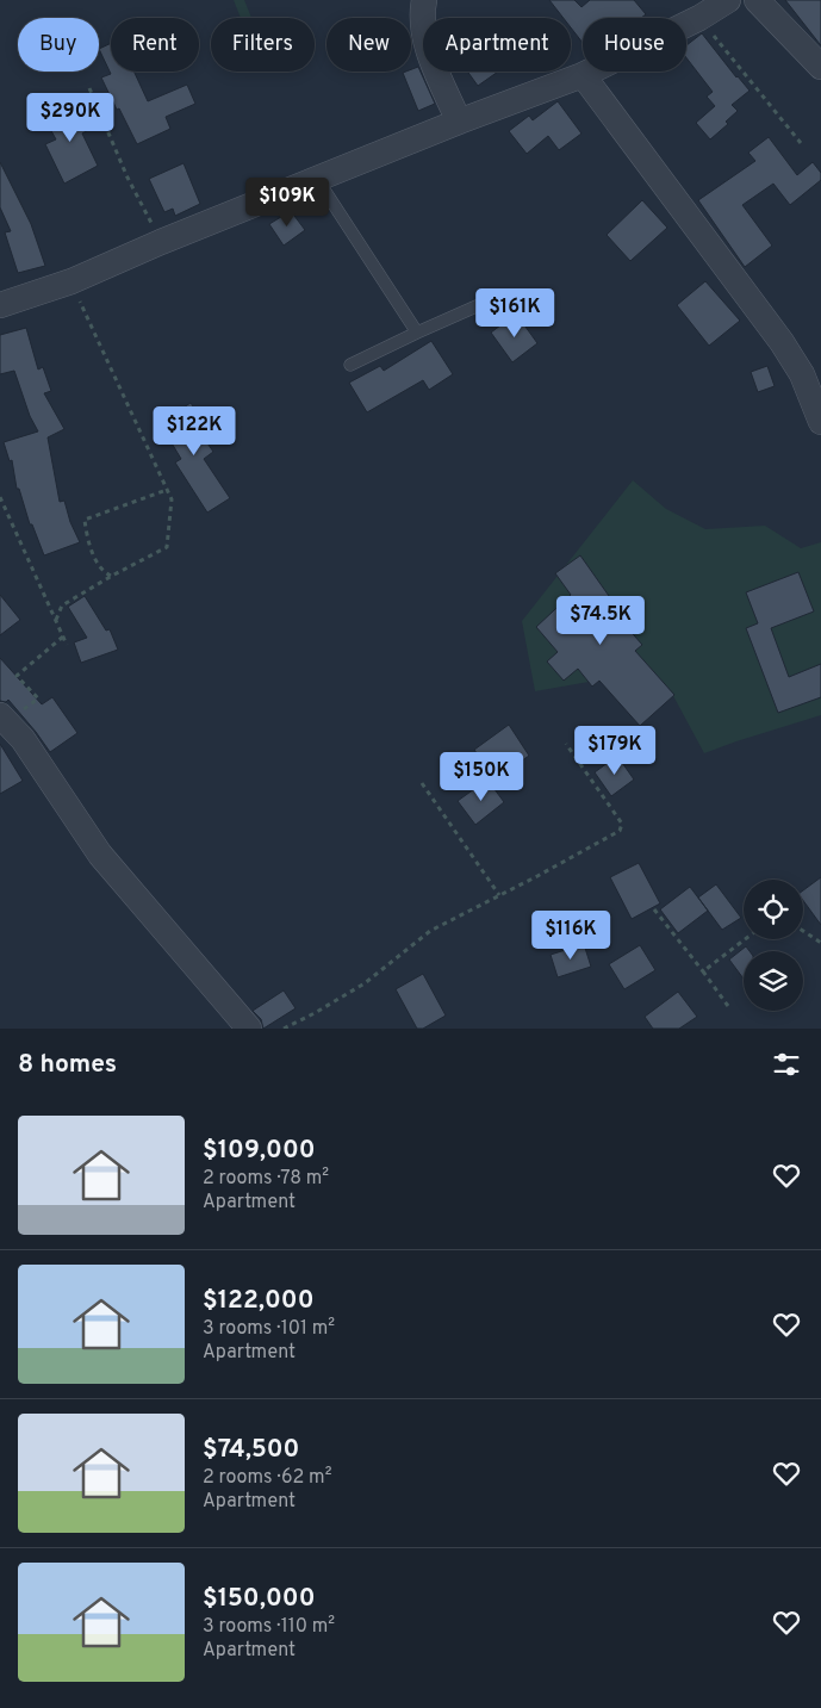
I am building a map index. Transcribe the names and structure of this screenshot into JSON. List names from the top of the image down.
{
  "page": {
    "chip": [
      "Buy",
      "Rent",
      "Filters",
      "New",
      "Apartment",
      "House"
    ],
    "price": [
      "$290K",
      "$109K",
      "$161K",
      "$122K",
      "$74.5K",
      "$179K",
      "$150K",
      "$116K"
    ],
    "heading": "8 homes",
    "list": [
      {
        "name": "$109,000",
        "note": "2 rooms · 78 m² · Apartment"
      },
      {
        "name": "$122,000",
        "note": "3 rooms · 101 m² · Apartment"
      },
      {
        "name": "$74,500",
        "note": "2 rooms · 62 m² · Apartment"
      },
      {
        "name": "$150,000",
        "note": "3 rooms · 110 m² · Apartment"
      }
    ]
  }
}
